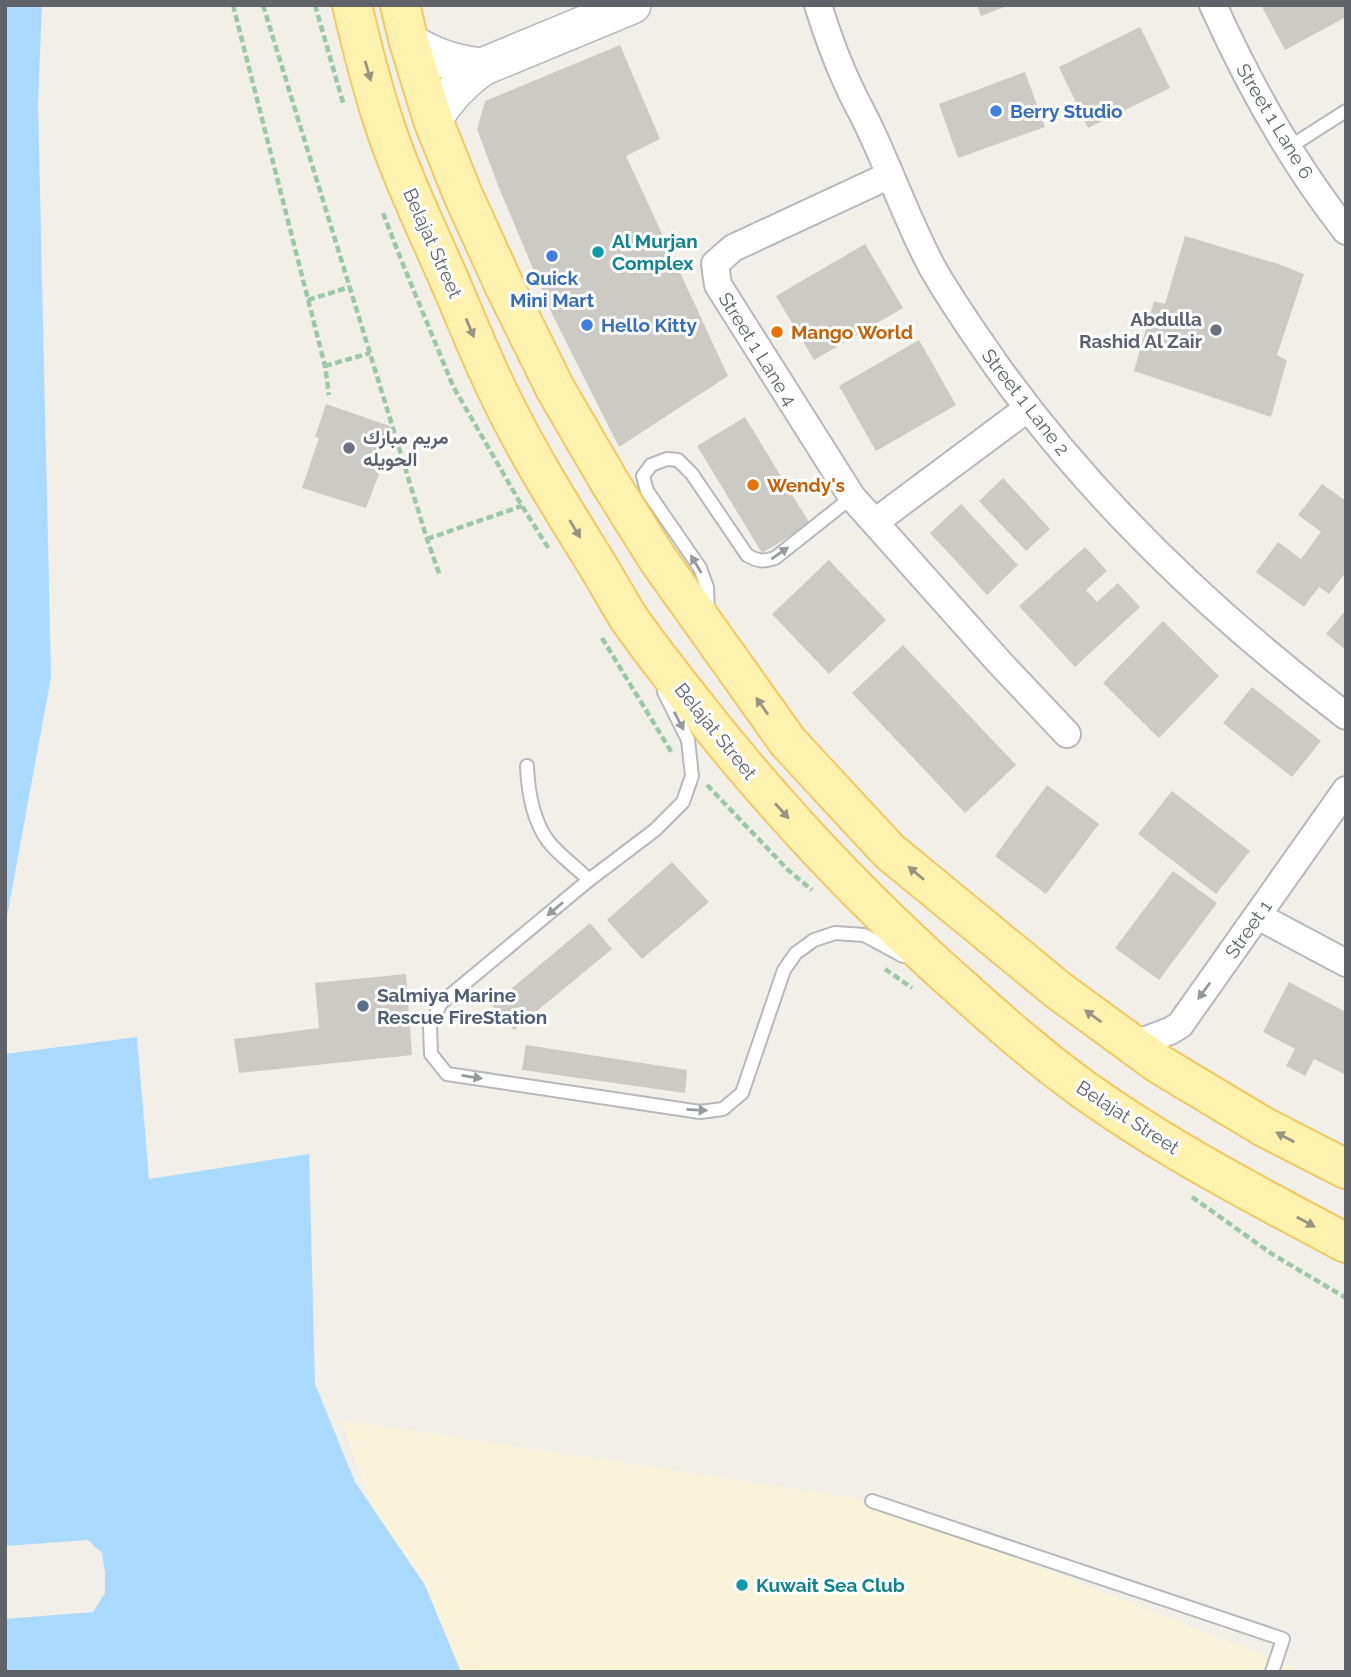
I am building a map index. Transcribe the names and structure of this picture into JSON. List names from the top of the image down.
{
  "streets": {
    "main road": ["Belajat Street"],
    "street": [
      "Street 1 Lane 6",
      "Street 1 Lane 4",
      "Street 1 Lane 2",
      "Street 1"
    ]
  },
  "crossings": [
    ["Street 1 Lane 4", "Street 1 Lane 2"]
  ],
  "one_way": ["Street 1"],
  "places": [
    "Berry Studio",
    "Al Murjan Complex",
    "Quick Mini Mart",
    "Hello Kitty",
    "Abdulla Rashid Al Zair",
    "Mango World",
    "مريم مبارك الحويله",
    "Wendy's",
    "Salmiya Marine Rescue FireStation",
    "Kuwait Sea Club"
  ]
}
